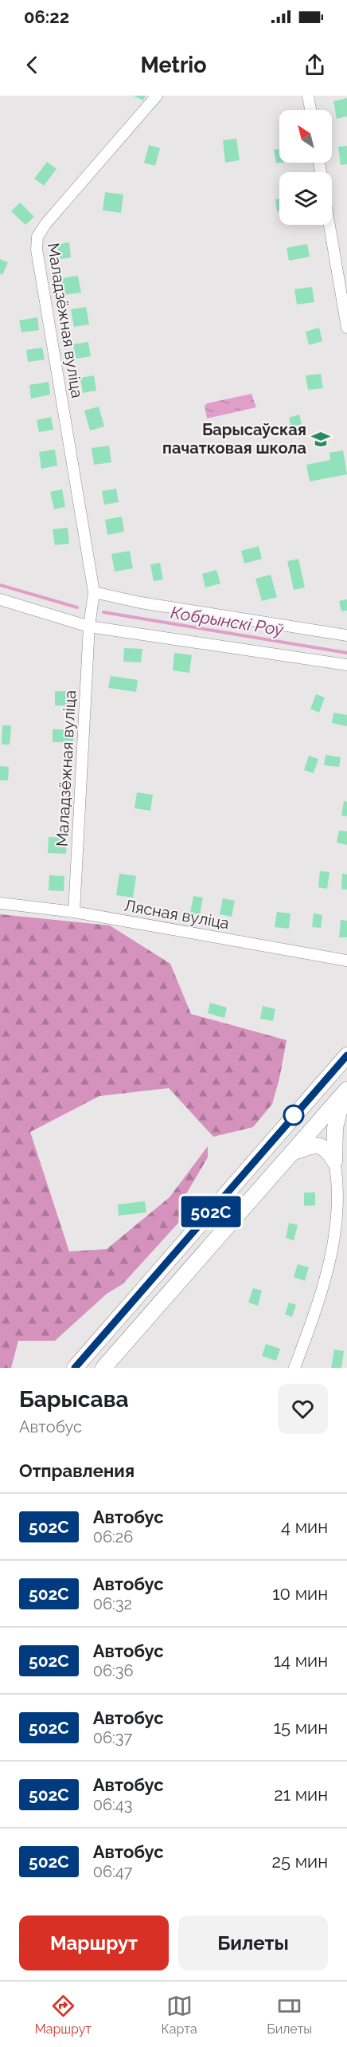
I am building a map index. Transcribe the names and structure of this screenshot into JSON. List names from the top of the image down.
{
  "streets": {
    "street": ["Маладзёжная вуліца", "Лясная вуліца"]
  },
  "crossings": [
    ["Маладзёжная вуліца", "Лясная вуліца"]
  ],
  "water": ["Кобрынскі Роў"],
  "places": {
    "school or university": ["Барысаўская пачатковая школа"]
  },
  "lines": ["bus line 502С"],
  "north": "top left",
  "page": {
    "status": "06:22",
    "header": "Metrio",
    "on_map": "502С",
    "heading": [
      ["Барысава", "Автобус"],
      "Отправления"
    ],
    "list": [
      {
        "mark": "502С",
        "name": "Автобус",
        "note": "06:26",
        "value": "4 мин"
      },
      {
        "mark": "502С",
        "name": "Автобус",
        "note": "06:32",
        "value": "10 мин"
      },
      {
        "mark": "502С",
        "name": "Автобус",
        "note": "06:36",
        "value": "14 мин"
      },
      {
        "mark": "502С",
        "name": "Автобус",
        "note": "06:37",
        "value": "15 мин"
      },
      {
        "mark": "502С",
        "name": "Автобус",
        "note": "06:43",
        "value": "21 мин"
      },
      {
        "mark": "502С",
        "name": "Автобус",
        "note": "06:47",
        "value": "25 мин"
      }
    ],
    "buttons": ["Маршрут", "Билеты"],
    "tabs": ["Маршрут", "Карта", "Билеты"]
  }
}
